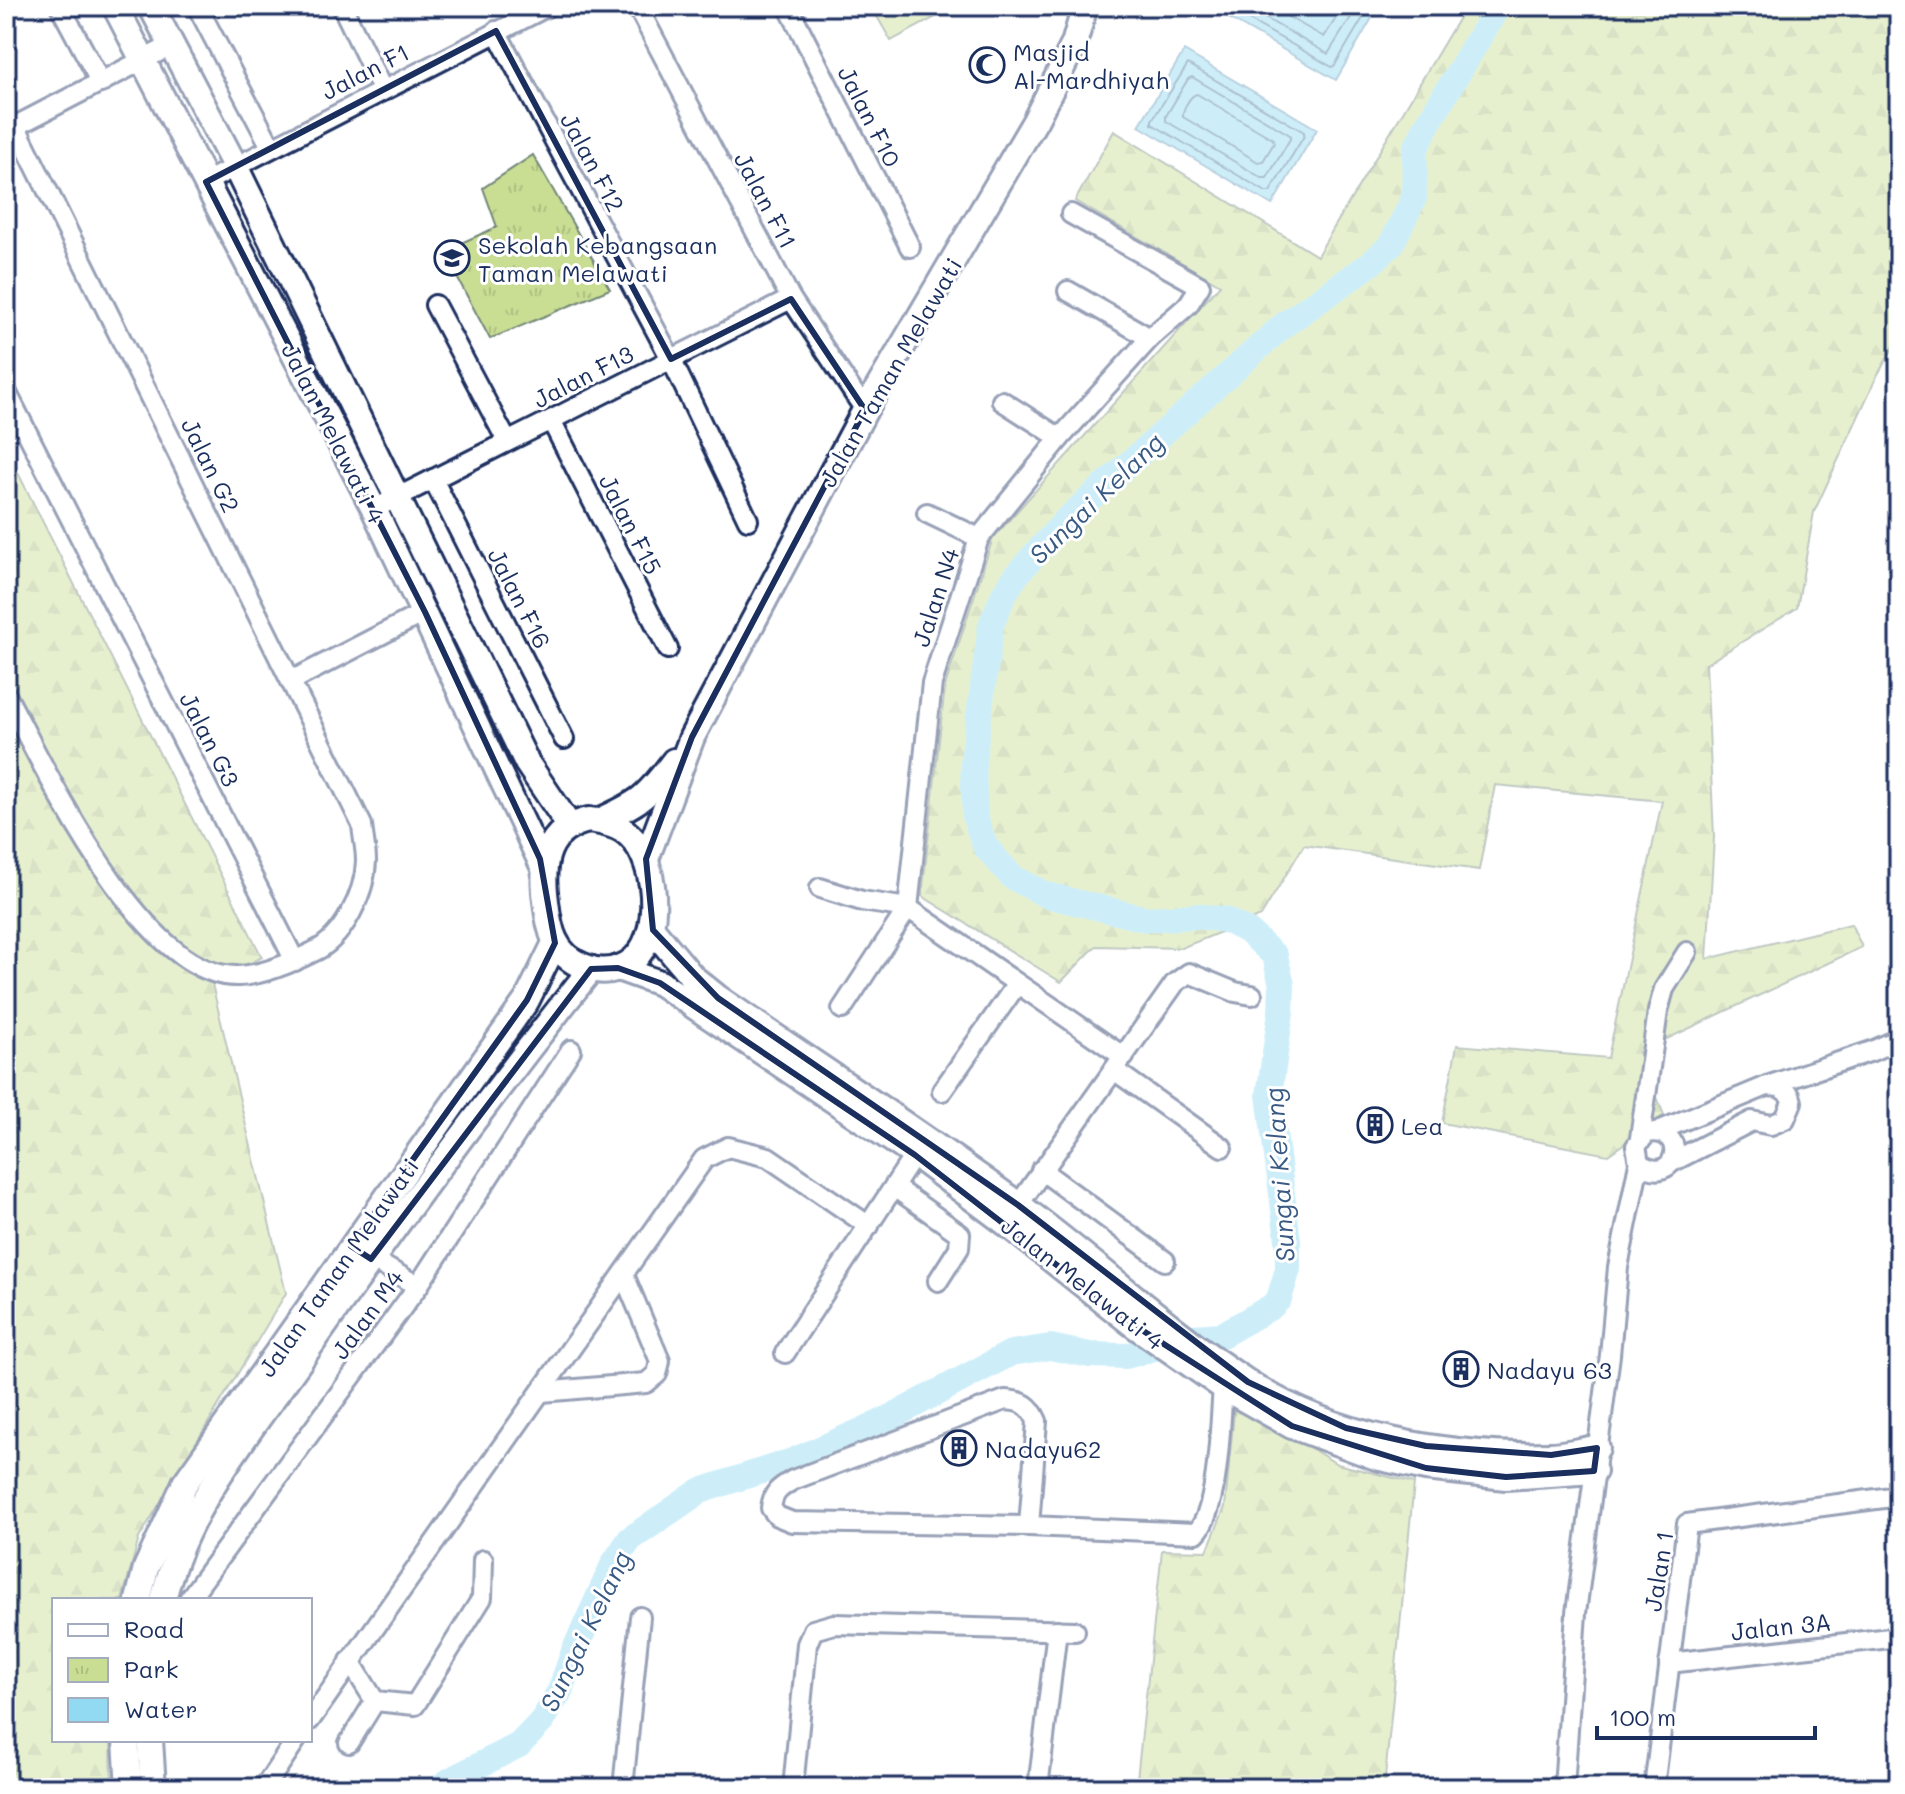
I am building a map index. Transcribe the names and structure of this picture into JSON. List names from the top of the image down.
{
  "streets": {
    "street": [
      "Jalan F1",
      "Jalan F10",
      "Jalan F12",
      "Jalan F11",
      "Jalan Taman Melawati",
      "Jalan F13",
      "Jalan Melawati 4",
      "Jalan G2",
      "Jalan F15",
      "Jalan N4",
      "Jalan F16",
      "Jalan G3",
      "Jalan M4",
      "Jalan 1",
      "Jalan 3A"
    ]
  },
  "crossings": [
    ["Jalan F1", "Jalan F12"],
    ["Jalan F1", "Jalan Melawati 4"],
    ["Jalan F12", "Jalan F13"],
    ["Jalan F11", "Jalan Taman Melawati"],
    ["Jalan F11", "Jalan F13"],
    ["Jalan Taman Melawati", "Jalan Melawati 4"],
    ["Jalan F13", "Jalan Melawati 4"],
    ["Jalan F13", "Jalan F15"],
    ["Jalan F13", "Jalan F16"],
    ["Jalan G2", "Jalan G3"],
    ["Jalan 1", "Jalan 3A"]
  ],
  "water": ["Sungai Kelang"],
  "places": {
    "mosque": ["Masjid Al-Mardhiyah"],
    "school or university": ["Sekolah Kebangsaan Taman Melawati"],
    "building": ["Lea", "Nadayu 63", "Nadayu62"]
  },
  "legend": ["Road", "Park", "Water"],
  "scale_bar": "100 m"
}
